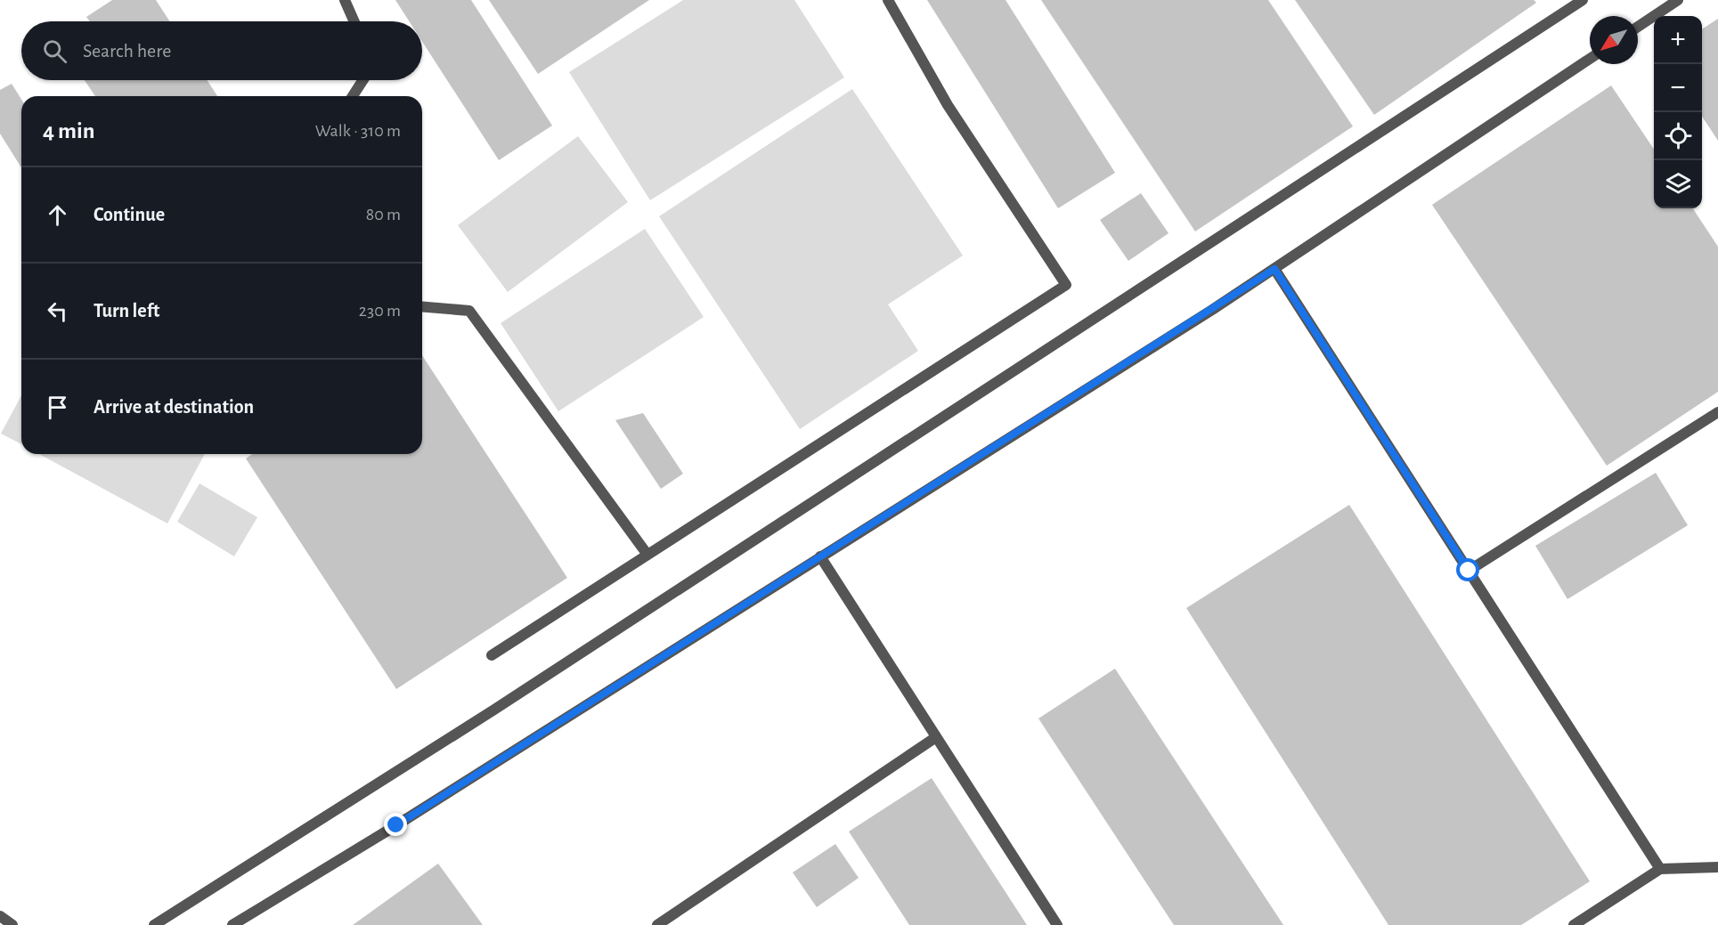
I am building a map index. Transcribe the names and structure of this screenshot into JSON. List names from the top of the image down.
{
  "north": "bottom left",
  "page": {
    "map_buttons": ["+", "−"],
    "search": "Search here",
    "heading": ["4 min", "Walk · 310 m"],
    "list": [
      ["Continue", "80 m"],
      ["Turn left", "230 m"],
      "Arrive at destination"
    ]
  }
}
